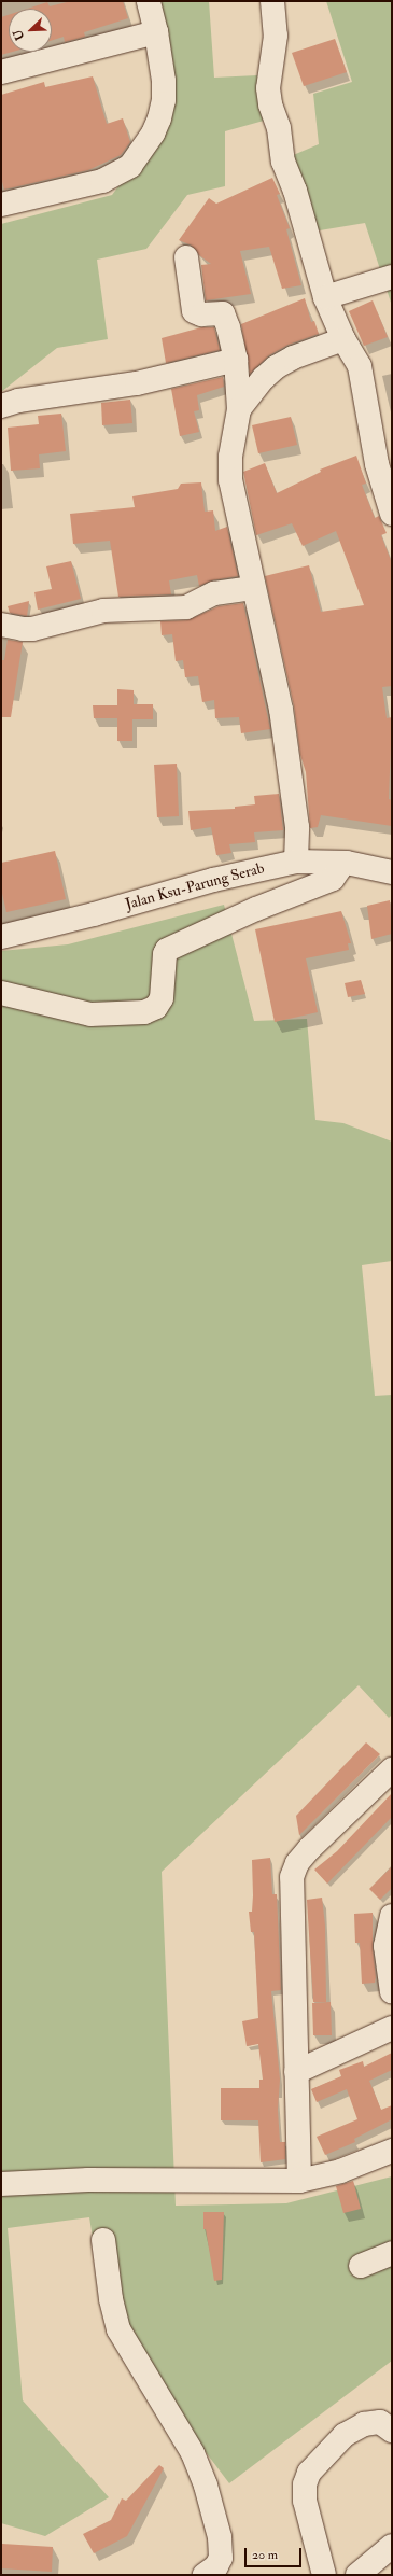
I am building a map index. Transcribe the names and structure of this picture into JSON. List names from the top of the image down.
{
  "streets": {
    "street": ["Jalan Ksu-Parung Serab"]
  },
  "scale_bar": "20 m",
  "north": "bottom left"
}
